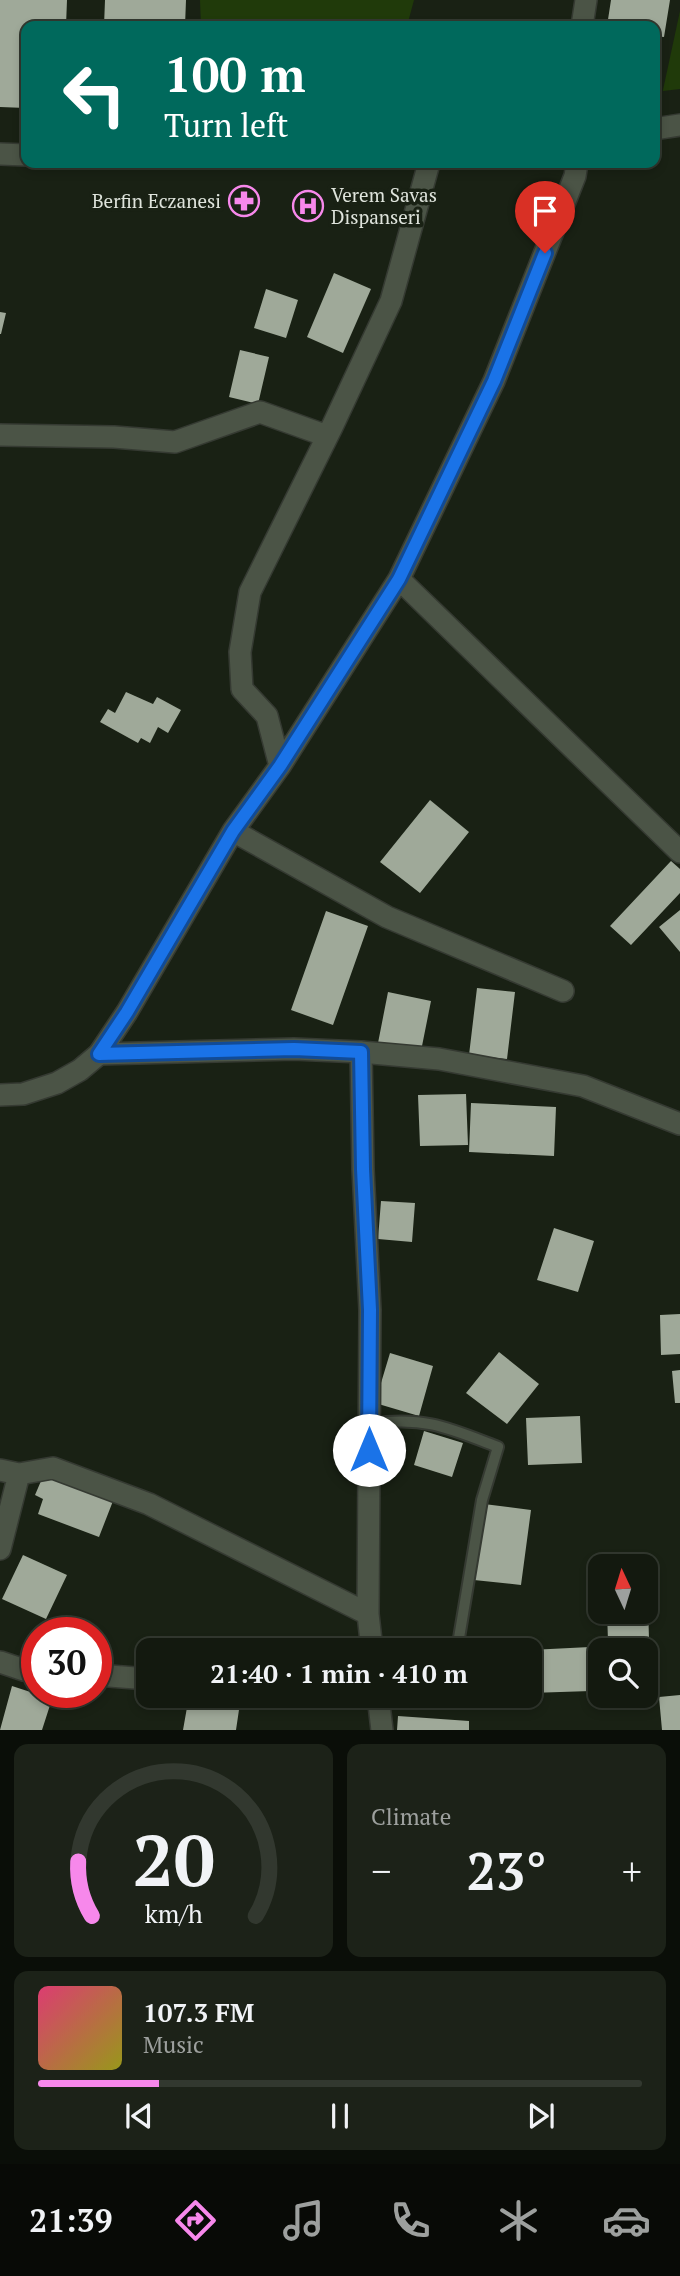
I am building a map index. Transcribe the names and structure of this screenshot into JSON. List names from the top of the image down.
{
  "places": {
    "pharmacy": ["Berfin Eczanesi"],
    "hospital": ["Verem Savas Dispanseri"]
  },
  "north": "top",
  "page": {
    "turn": ["100 m", "Turn left"],
    "limit": "30",
    "trip": "21:40 · 1 min · 410 m",
    "tile": "Climate",
    "heat": ["−", "23°", "+"],
    "song": ["107.3 FM", "Music"],
    "tabs": "21:39",
    "gauge": ["20", "km/h"]
  }
}
